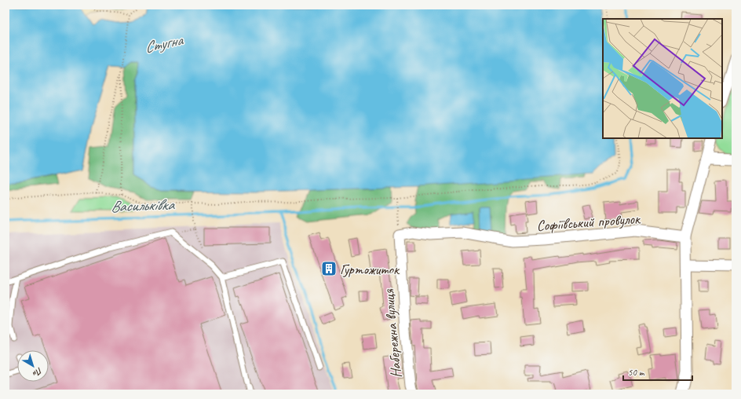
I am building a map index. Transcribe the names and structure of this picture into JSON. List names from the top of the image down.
{
  "streets": {
    "street": ["Софіївський провулок", "Набережна вулиця"]
  },
  "crossings": [
    ["Софіївський провулок", "Набережна вулиця"]
  ],
  "water": ["Стугна", "Васильківка"],
  "places": {
    "building": ["Гуртожиток"]
  },
  "scale_bar": "50 m",
  "north": "bottom right"
}
